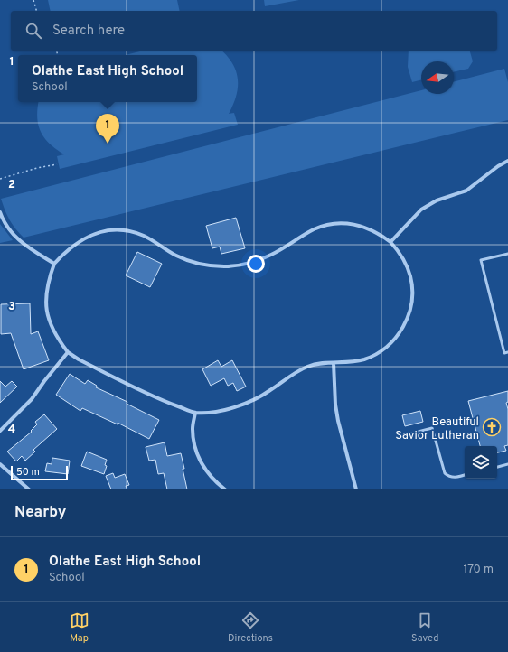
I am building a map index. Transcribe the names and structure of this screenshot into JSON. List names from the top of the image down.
{
  "places": {
    "church": ["Beautiful Savior Lutheran"]
  },
  "scale_bar": "50 m",
  "north": "left",
  "page": {
    "search": "Search here",
    "popup": ["Olathe East High School", "School"],
    "pins": "1",
    "scale": "50 m",
    "heading": "Nearby",
    "list": [
      {
        "mark": "1",
        "name": "Olathe East High School",
        "note": "School",
        "value": "170 m"
      }
    ],
    "nav": ["Map", "Directions", "Saved"]
  },
  "grid": {
    "rows": [
      "1",
      "2",
      "3",
      "4"
    ]
  }
}
